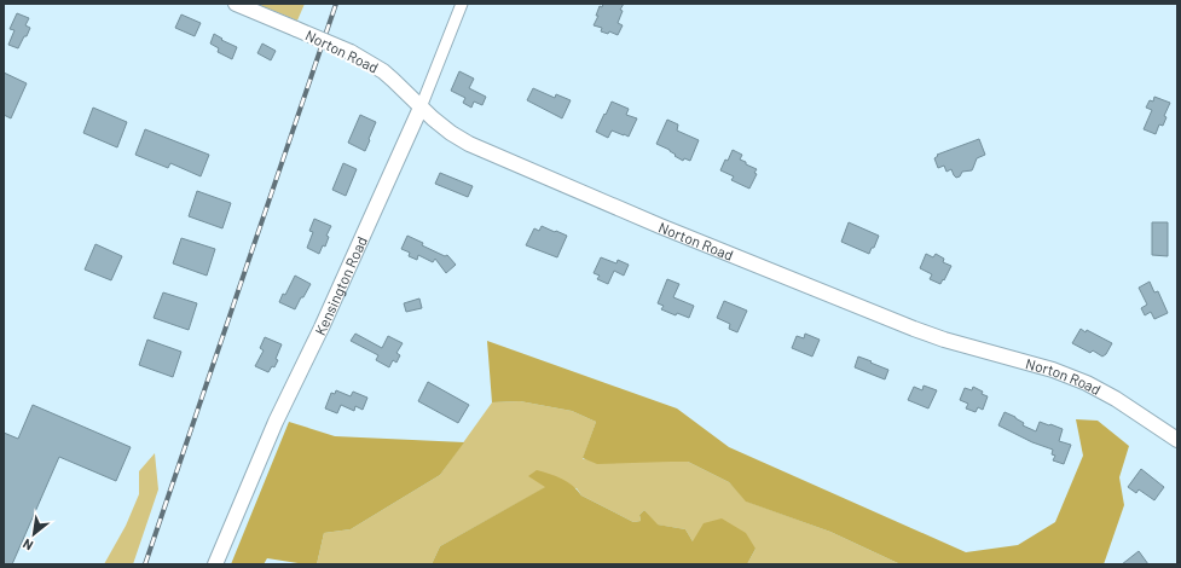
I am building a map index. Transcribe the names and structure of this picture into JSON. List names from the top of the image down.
{
  "streets": {
    "main road": ["Norton Road", "Kensington Road"]
  },
  "crossings": [
    ["Norton Road", "Kensington Road"]
  ],
  "north": "bottom left"
}
